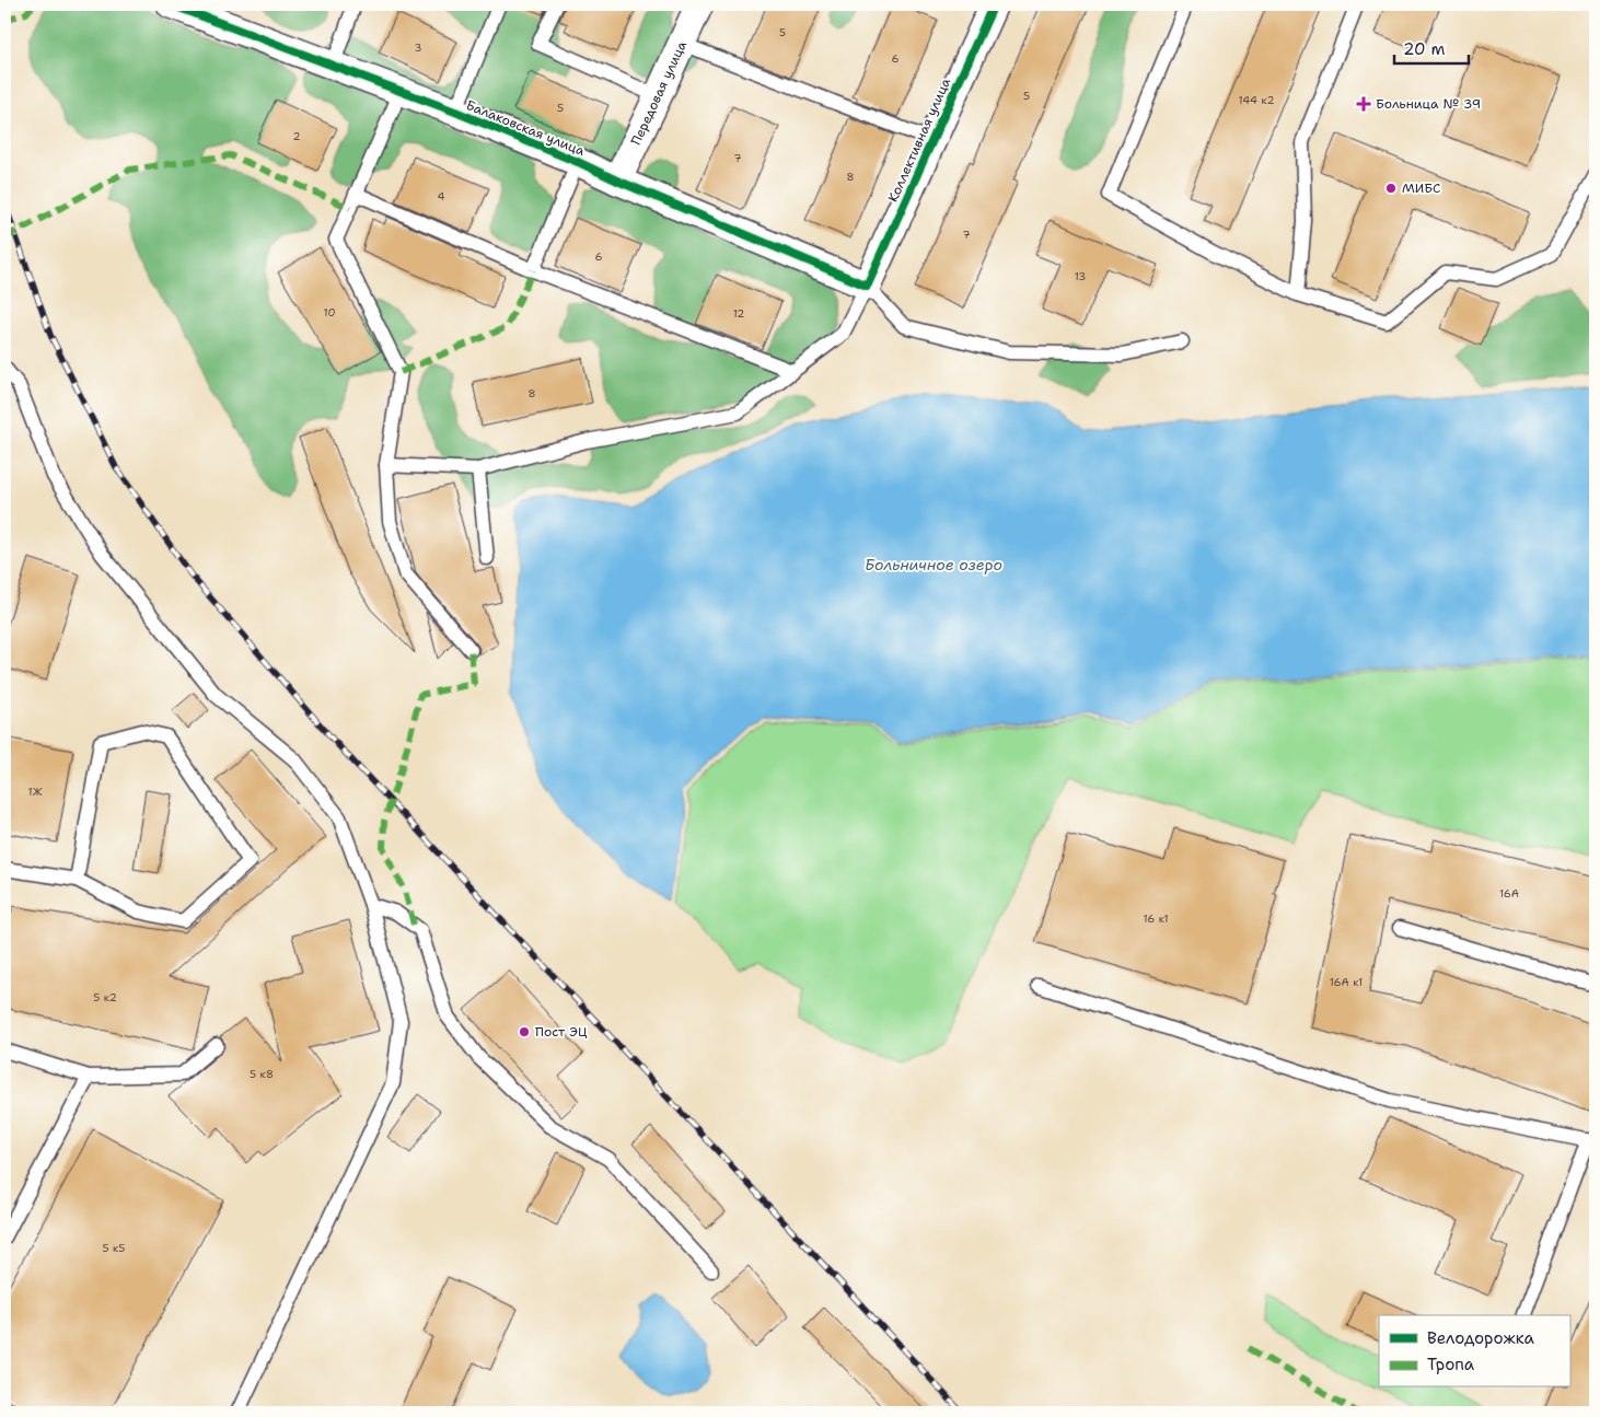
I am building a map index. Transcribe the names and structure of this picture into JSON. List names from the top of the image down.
{
  "streets": {
    "street": ["Передовая улица", "Балаковская улица", "Коллективная улица"]
  },
  "crossings": [
    ["Передовая улица", "Балаковская улица"],
    ["Балаковская улица", "Коллективная улица"]
  ],
  "water": ["Больничное озеро"],
  "places": {
    "health": ["Больница № 39"],
    "other": ["МИБС", "Пост ЭЦ"]
  },
  "house_numbers": [
    "5",
    "3",
    "6",
    "5",
    "144 к2",
    "5",
    "2",
    "7",
    "8",
    "4",
    "7",
    "6",
    "13",
    "10",
    "12",
    "8",
    "1Ж",
    "16А",
    "16 к1",
    "16А к1",
    "5 к2",
    "5 к8",
    "5 к5"
  ],
  "legend": ["Велодорожка", "Тропа"],
  "scale_bar": "20 m"
}
